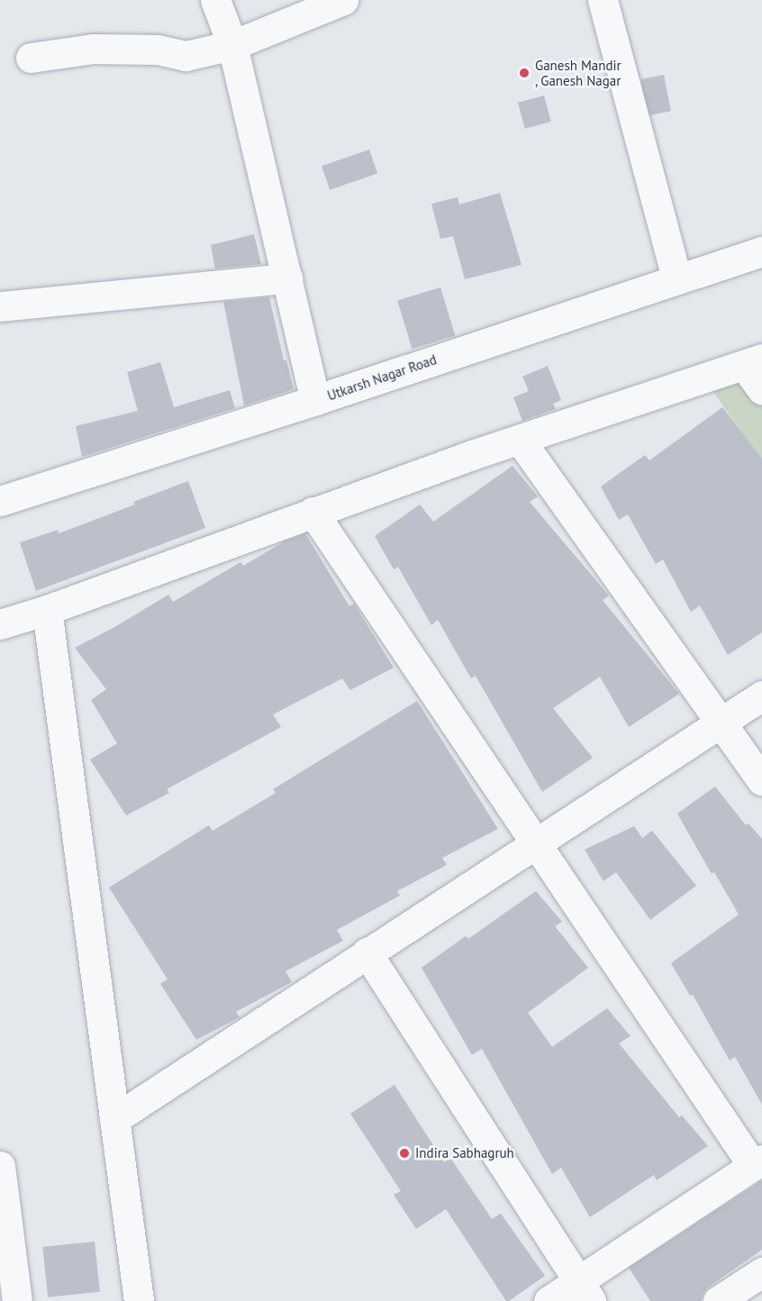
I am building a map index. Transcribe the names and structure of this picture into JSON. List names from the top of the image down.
{
  "streets": {
    "street": ["Utkarsh Nagar Road"]
  },
  "places": ["Ganesh Mandir , Ganesh Nagar", "Indira Sabhagruh"]
}
